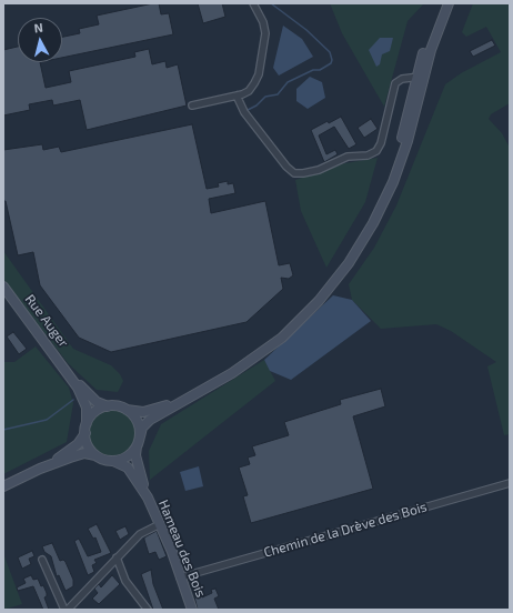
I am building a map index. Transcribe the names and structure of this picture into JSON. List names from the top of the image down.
{
  "streets": {
    "main road": ["Rue Auger", "Hameau des Bois"],
    "street": ["Chemin de la Drève des Bois"]
  },
  "crossings": [
    ["Rue Auger", "Hameau des Bois"],
    ["Chemin de la Drève des Bois", "Hameau des Bois"]
  ],
  "north": "top"
}
